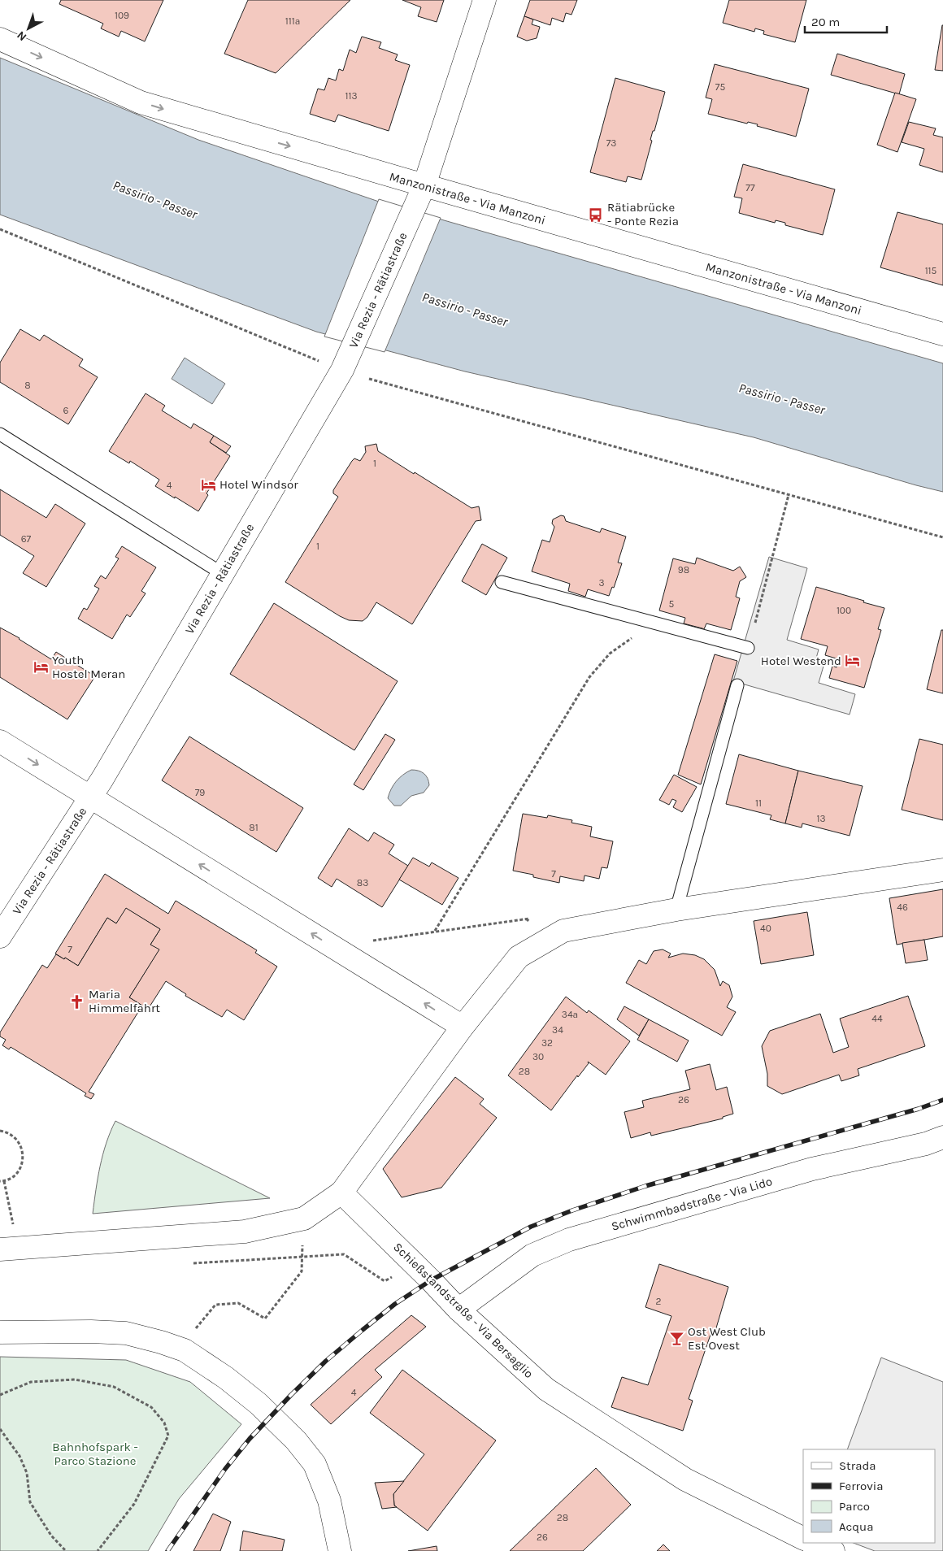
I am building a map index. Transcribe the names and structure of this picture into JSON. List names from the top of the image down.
{
  "streets": {
    "street": [
      "Manzonistraße - Via Manzoni",
      "Via Rezia - Rätiastraße",
      "Schwimmbadstraße - Via Lido",
      "Schießstandstraße - Via Bersaglio"
    ]
  },
  "crossings": [
    ["Manzonistraße - Via Manzoni", "Via Rezia - Rätiastraße"],
    ["Schwimmbadstraße - Via Lido", "Schießstandstraße - Via Bersaglio"]
  ],
  "one_way": ["Manzonistraße - Via Manzoni"],
  "water": ["Passirio - Passer"],
  "parks": ["Bahnhofspark - Parco Stazione"],
  "places": {
    "bus stop": ["Rätiabrücke - Ponte Rezia"],
    "hotel": ["Hotel Windsor", "Hotel Westend", "Youth Hostel Meran"],
    "church": ["Maria Himmelfahrt"],
    "bar": ["Ost West Club Est Ovest"]
  },
  "house_numbers": [
    "109",
    "111a",
    "75",
    "113",
    "73",
    "77",
    "115",
    "8",
    "6",
    "1",
    "4",
    "67",
    "1",
    "98",
    "3",
    "5",
    "100",
    "79",
    "11",
    "13",
    "81",
    "7",
    "83",
    "46",
    "40",
    "7",
    "34a",
    "44",
    "34",
    "32",
    "30",
    "28",
    "26",
    "2",
    "4",
    "28",
    "26"
  ],
  "legend": [
    "Strada",
    "Ferrovia",
    "Parco",
    "Acqua"
  ],
  "scale_bar": "20 m",
  "north": "bottom left"
}
